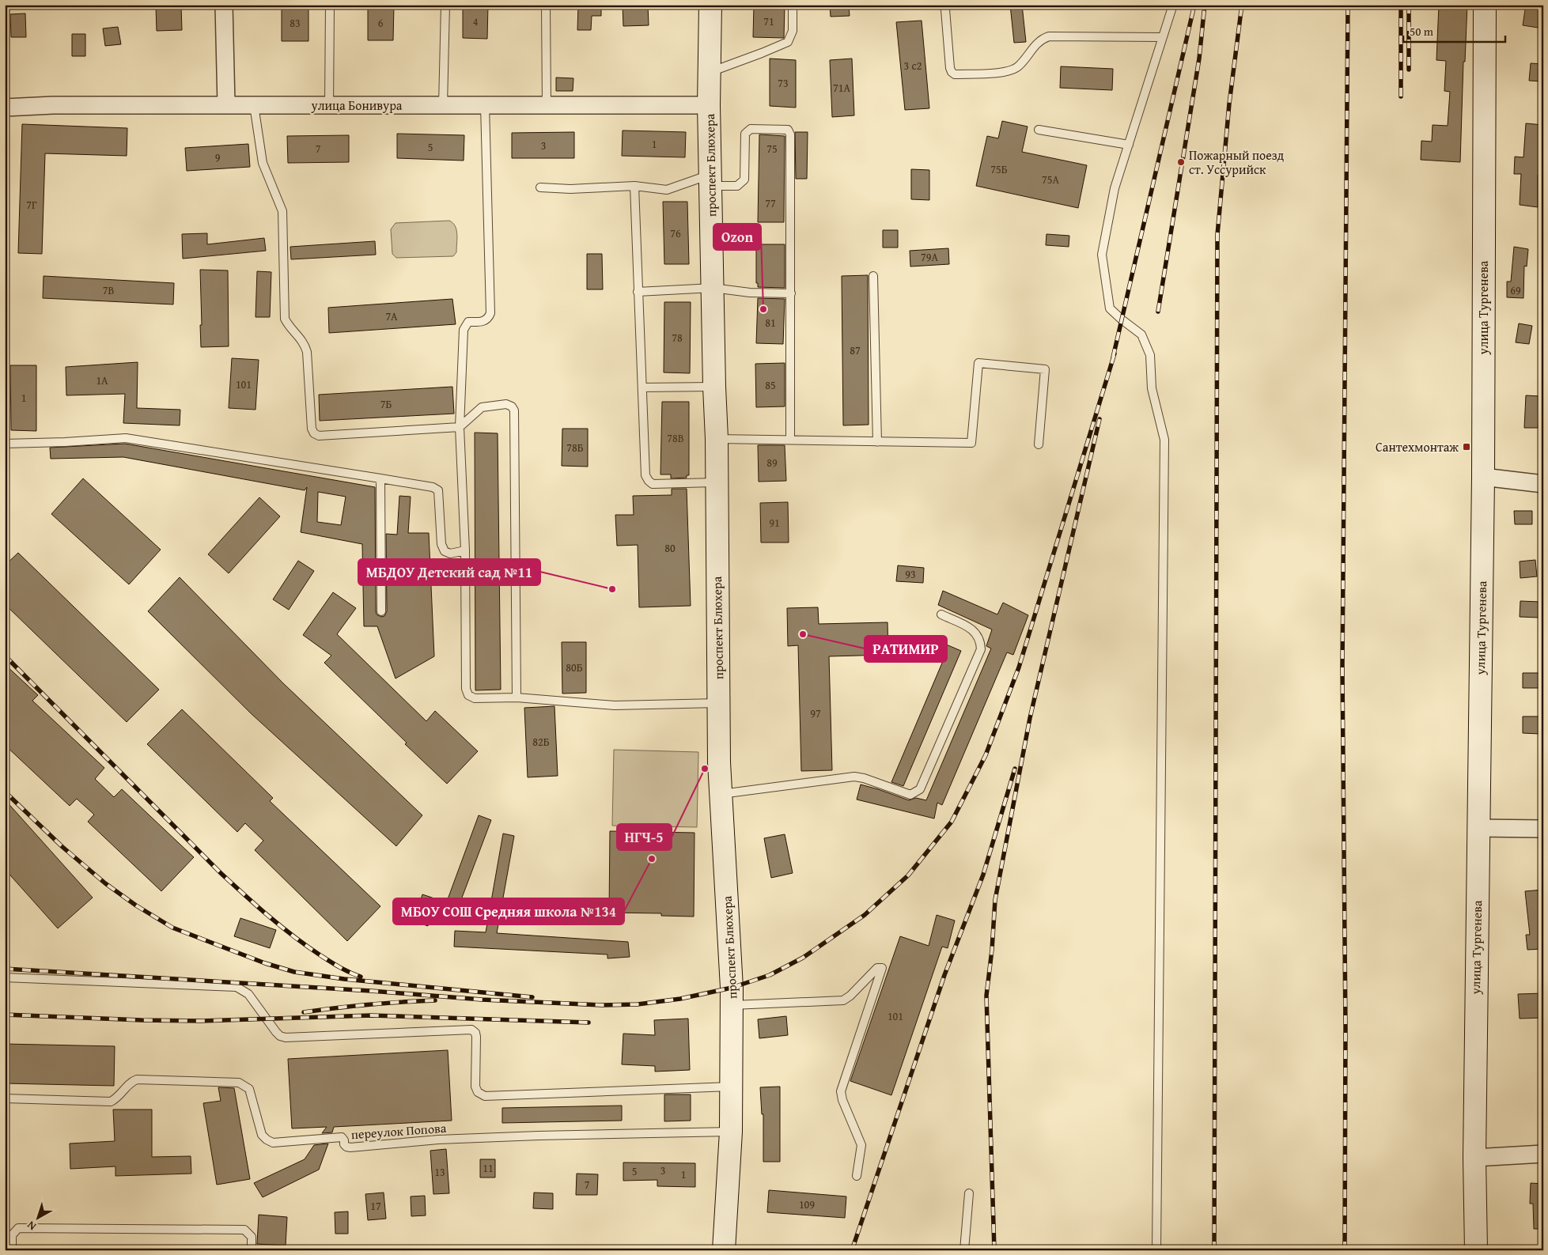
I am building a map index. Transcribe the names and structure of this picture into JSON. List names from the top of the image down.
{
  "streets": {
    "street": ["улица Бонивура", "проспект Блюхера", "улица Тургенева"],
    "lane": ["переулок Попова"]
  },
  "crossings": [
    ["улица Бонивура", "проспект Блюхера"],
    ["проспект Блюхера", "переулок Попова"]
  ],
  "places": {
    "other": [
      "Пожарный поезд ст. Уссурийск",
      "Ozon",
      "МБДОУ Детский сад №11",
      "РАТИМИР",
      "НГЧ-5",
      "МБОУ СОШ Средняя школа №134"
    ],
    "transit": ["Сантехмонтаж"]
  },
  "house_numbers": [
    "4",
    "71",
    "83",
    "6",
    "3 с2",
    "73",
    "71А",
    "1",
    "3",
    "5",
    "7",
    "75",
    "9",
    "75Б",
    "75А",
    "77",
    "7Г",
    "76",
    "79А",
    "7В",
    "69",
    "7А",
    "81",
    "78",
    "87",
    "1А",
    "101",
    "85",
    "1",
    "7Б",
    "78В",
    "78Б",
    "89",
    "91",
    "80",
    "93",
    "80Б",
    "97",
    "82Б",
    "101",
    "11",
    "3",
    "5",
    "13",
    "1",
    "7",
    "109",
    "17"
  ],
  "scale_bar": "50 m",
  "north": "bottom left"
}
